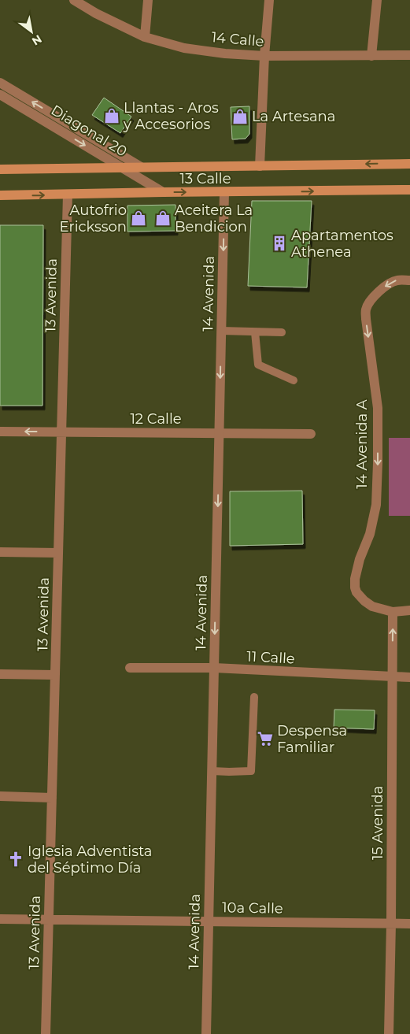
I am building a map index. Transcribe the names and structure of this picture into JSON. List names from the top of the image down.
{
  "streets": {
    "main road": ["13 Calle"],
    "street": [
      "14 Calle",
      "Diagonal 20",
      "14 Avenida",
      "13 Avenida",
      "12 Calle",
      "14 Avenida A",
      "11 Calle",
      "15 Avenida",
      "10a Calle"
    ]
  },
  "crossings": [
    ["Diagonal 20", "13 Calle"],
    ["13 Calle", "14 Avenida"],
    ["13 Calle", "13 Avenida"],
    ["14 Avenida", "12 Calle"],
    ["14 Avenida", "11 Calle"],
    ["14 Avenida", "10a Calle"],
    ["13 Avenida", "12 Calle"],
    ["13 Avenida", "10a Calle"],
    ["14 Avenida A", "15 Avenida"],
    ["11 Calle", "15 Avenida"],
    ["15 Avenida", "10a Calle"]
  ],
  "one_way": ["14 Avenida", "14 Avenida A"],
  "places": {
    "shop": [
      "Llantas - Aros y Accesorios",
      "La Artesana",
      "Autofrio Ericksson",
      "Aceitera La Bendicion"
    ],
    "building": ["Apartamentos Athenea"],
    "supermarket": ["Despensa Familiar"],
    "church": ["Iglesia Adventista del Séptimo Día"]
  },
  "north": "bottom right"
}
